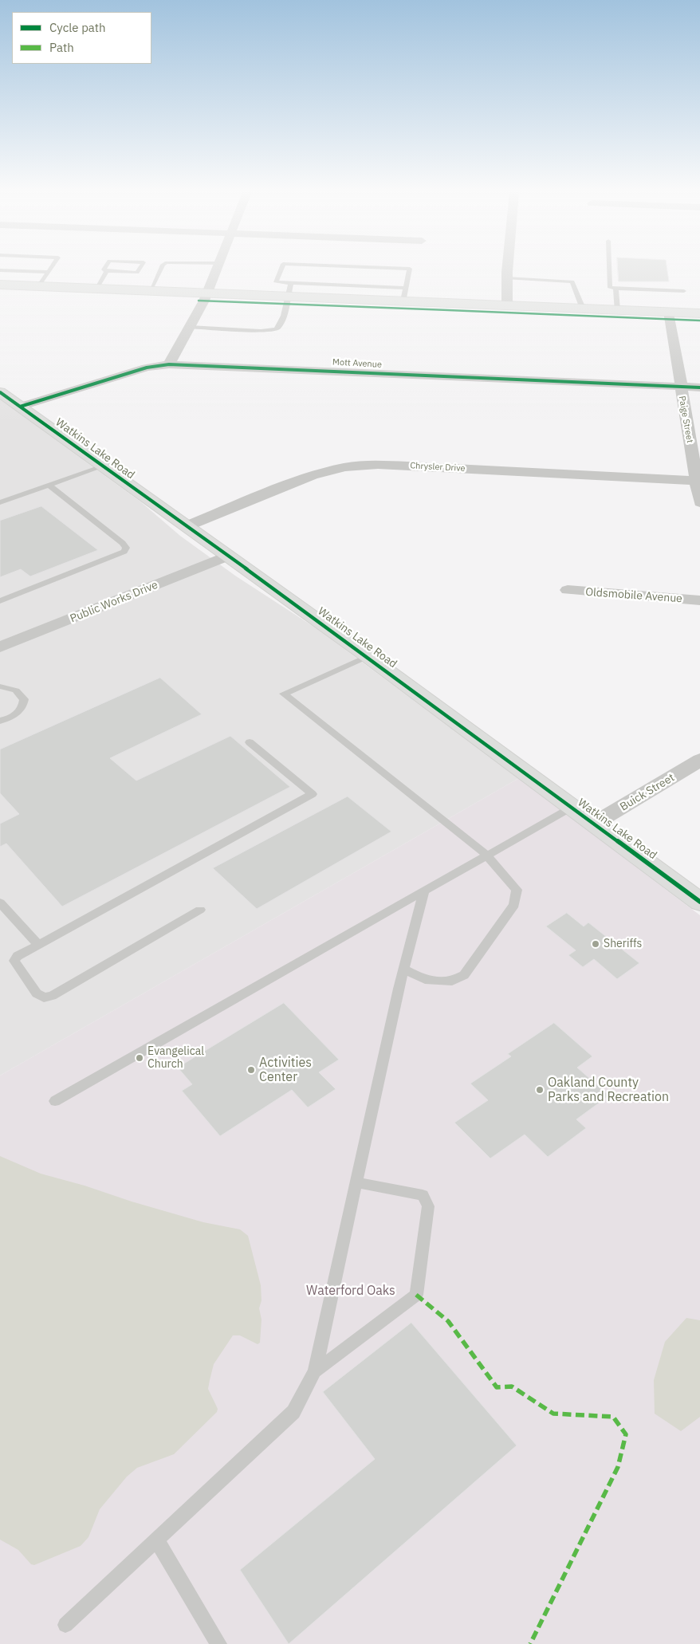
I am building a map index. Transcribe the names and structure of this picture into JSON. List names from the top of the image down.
{
  "streets": {
    "street": [
      "Mott Avenue",
      "Paige Street",
      "Watkins Lake Road",
      "Chrysler Drive",
      "Oldsmobile Avenue",
      "Public Works Drive",
      "Buick Street"
    ]
  },
  "crossings": [
    ["Mott Avenue", "Paige Street"],
    ["Mott Avenue", "Watkins Lake Road"],
    ["Paige Street", "Chrysler Drive"],
    ["Watkins Lake Road", "Chrysler Drive"],
    ["Watkins Lake Road", "Public Works Drive"],
    ["Watkins Lake Road", "Buick Street"]
  ],
  "parks": ["Waterford Oaks"],
  "places": [
    "Sheriffs",
    "Evangelical Church",
    "Activities Center",
    "Oakland County Parks and Recreation"
  ],
  "legend": ["Cycle path", "Path"]
}
